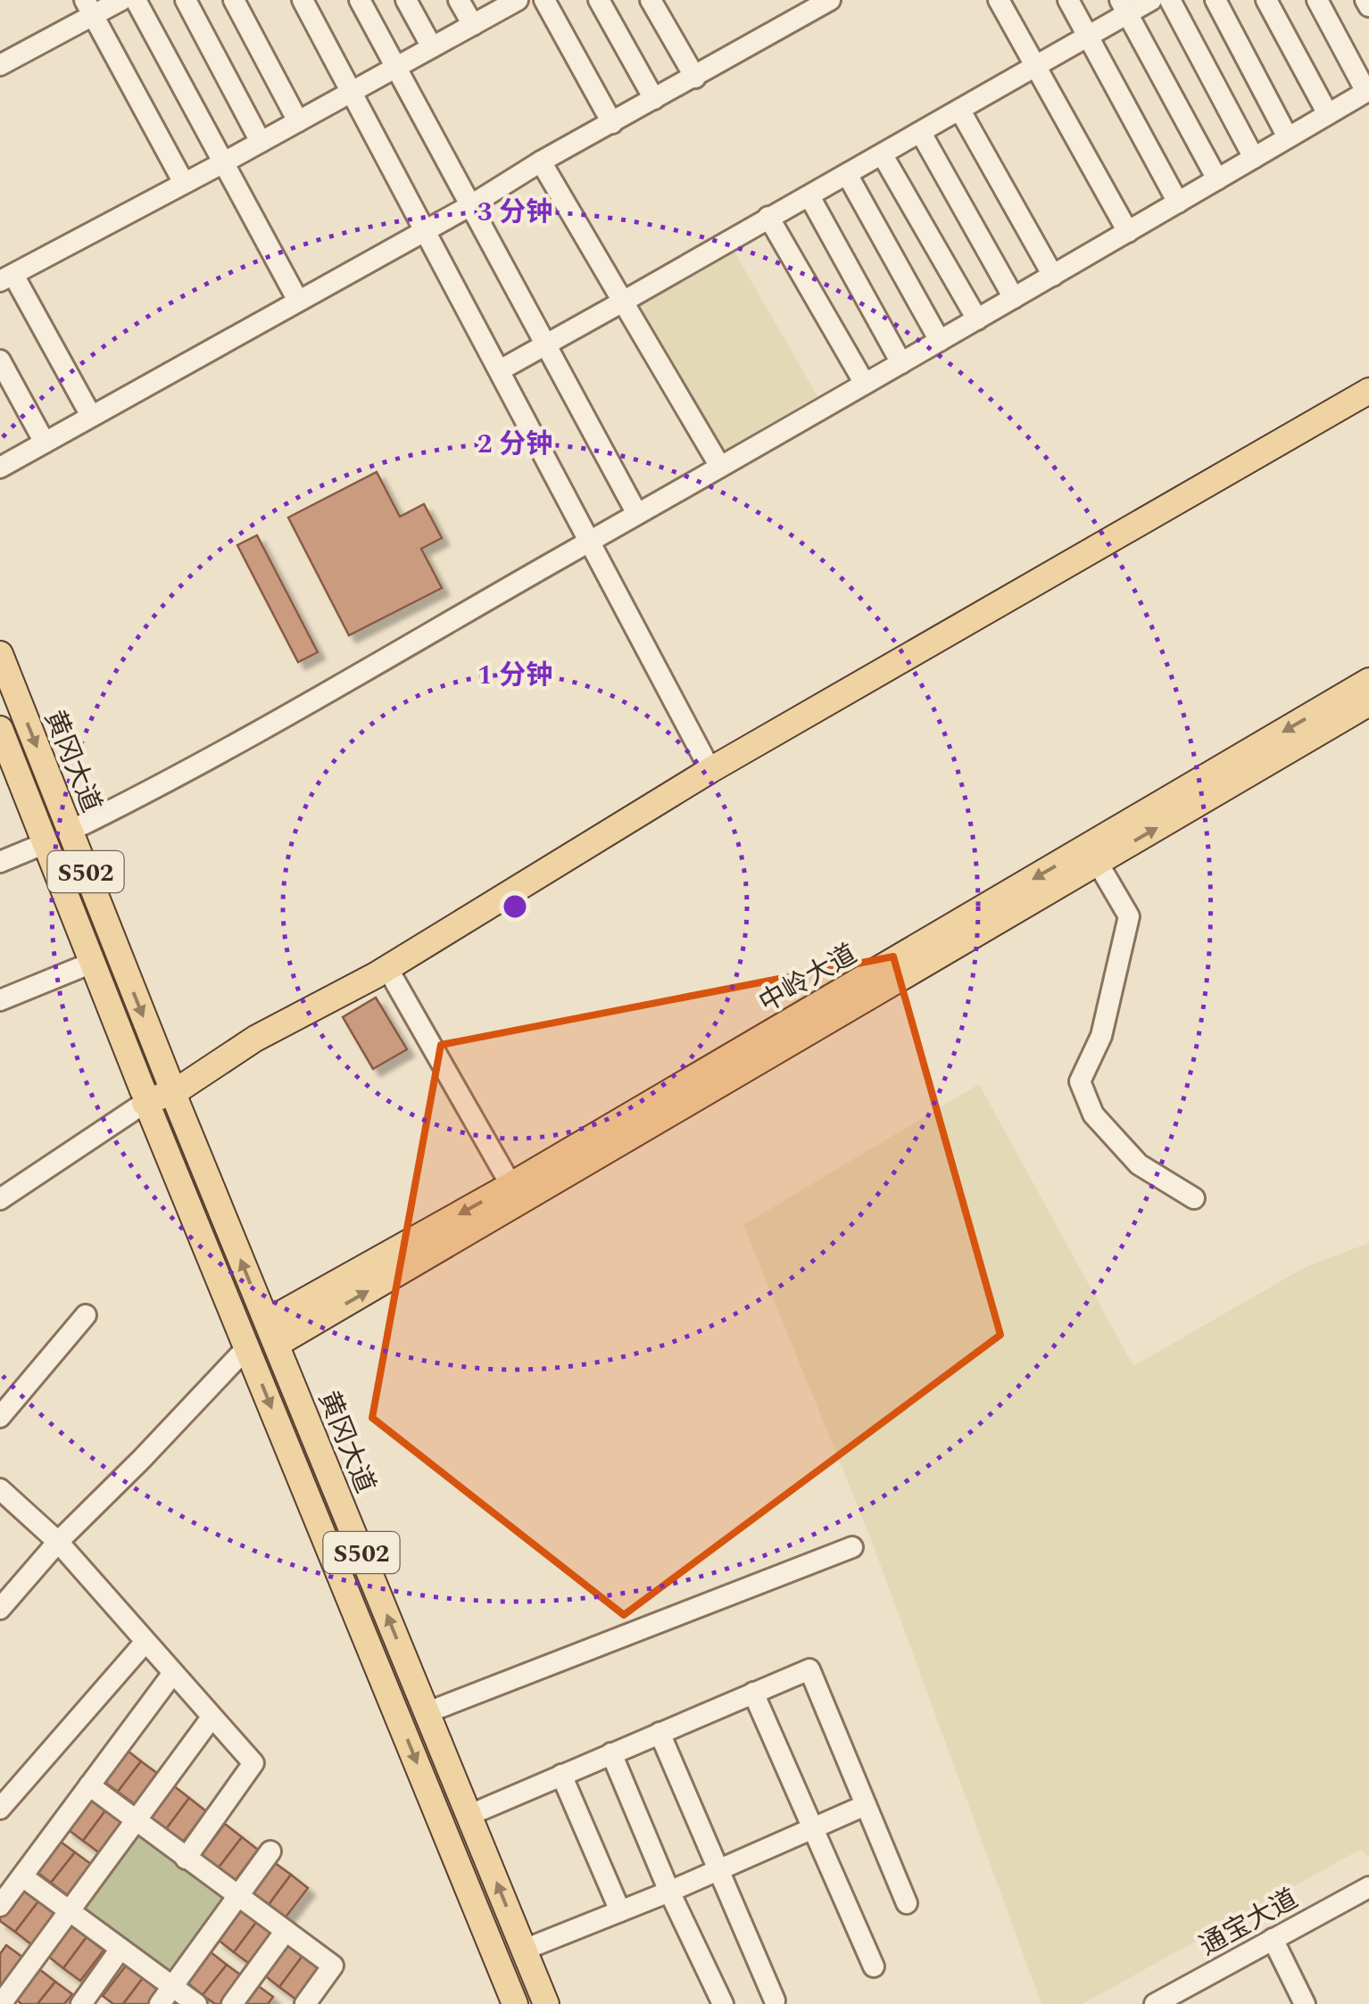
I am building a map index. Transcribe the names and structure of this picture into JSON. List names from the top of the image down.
{
  "streets": {
    "main road": ["黄冈大道", "S502", "中岭大道"],
    "street": ["通宝大道"]
  },
  "rings": ["3 分钟", "2 分钟", "1 分钟"]
}
